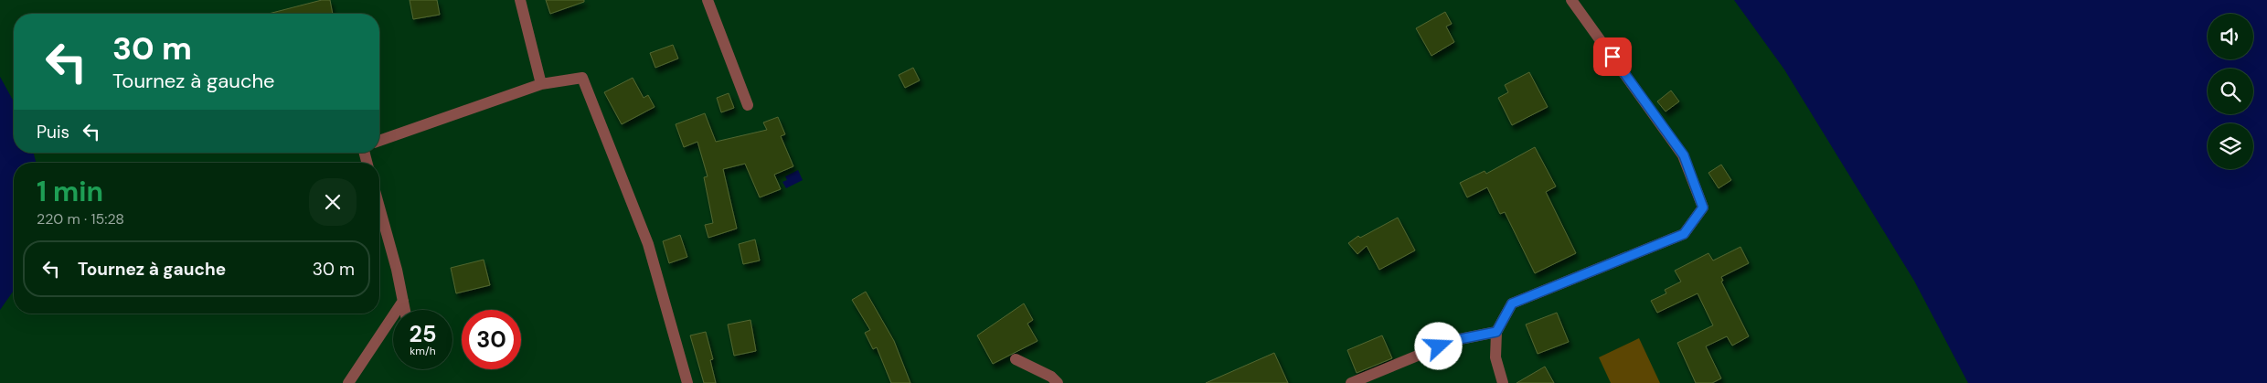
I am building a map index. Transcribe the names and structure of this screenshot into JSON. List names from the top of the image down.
{
  "page": {
    "turn": ["30 m", "Tournez à gauche"],
    "then": "Puis",
    "heading": ["1 min", "220 m · 15:28"],
    "list": [
      {
        "name": "Tournez à gauche",
        "value": "30 m"
      }
    ],
    "speed": "25 km/h",
    "limit": "30"
  }
}
